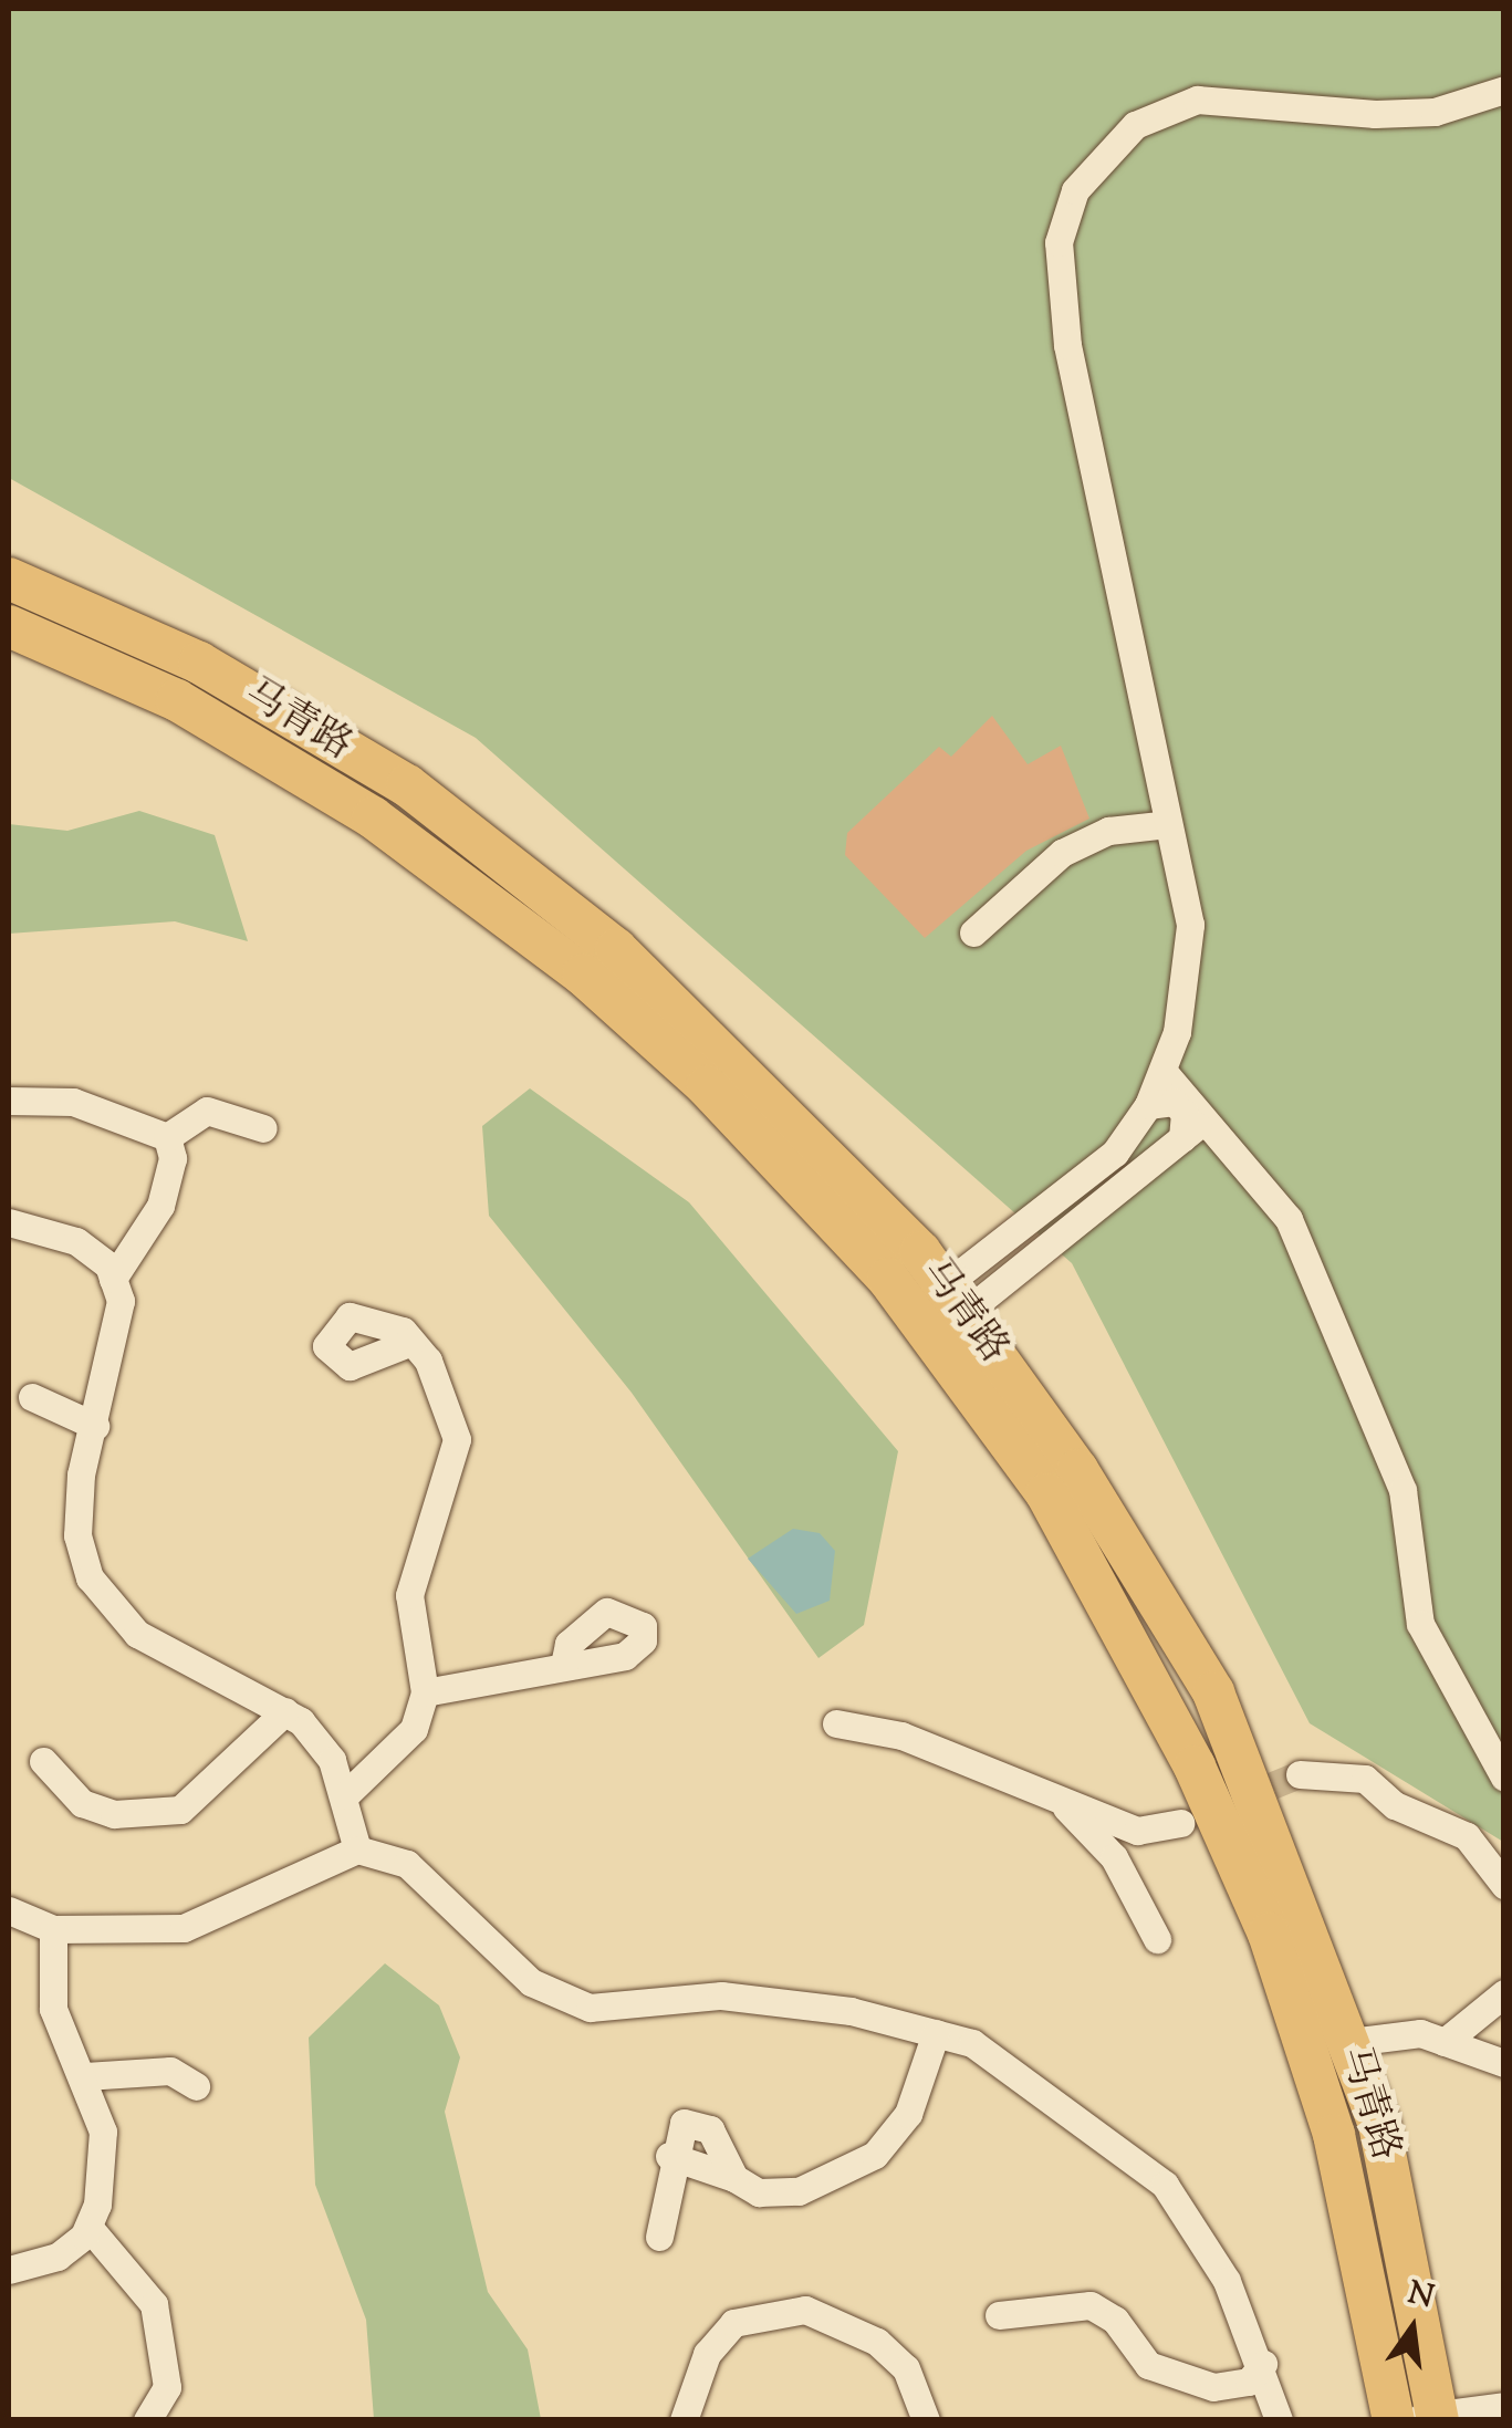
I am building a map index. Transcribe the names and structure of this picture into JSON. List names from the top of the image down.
{
  "streets": {
    "highway": ["马青路"]
  },
  "north": "top"
}
